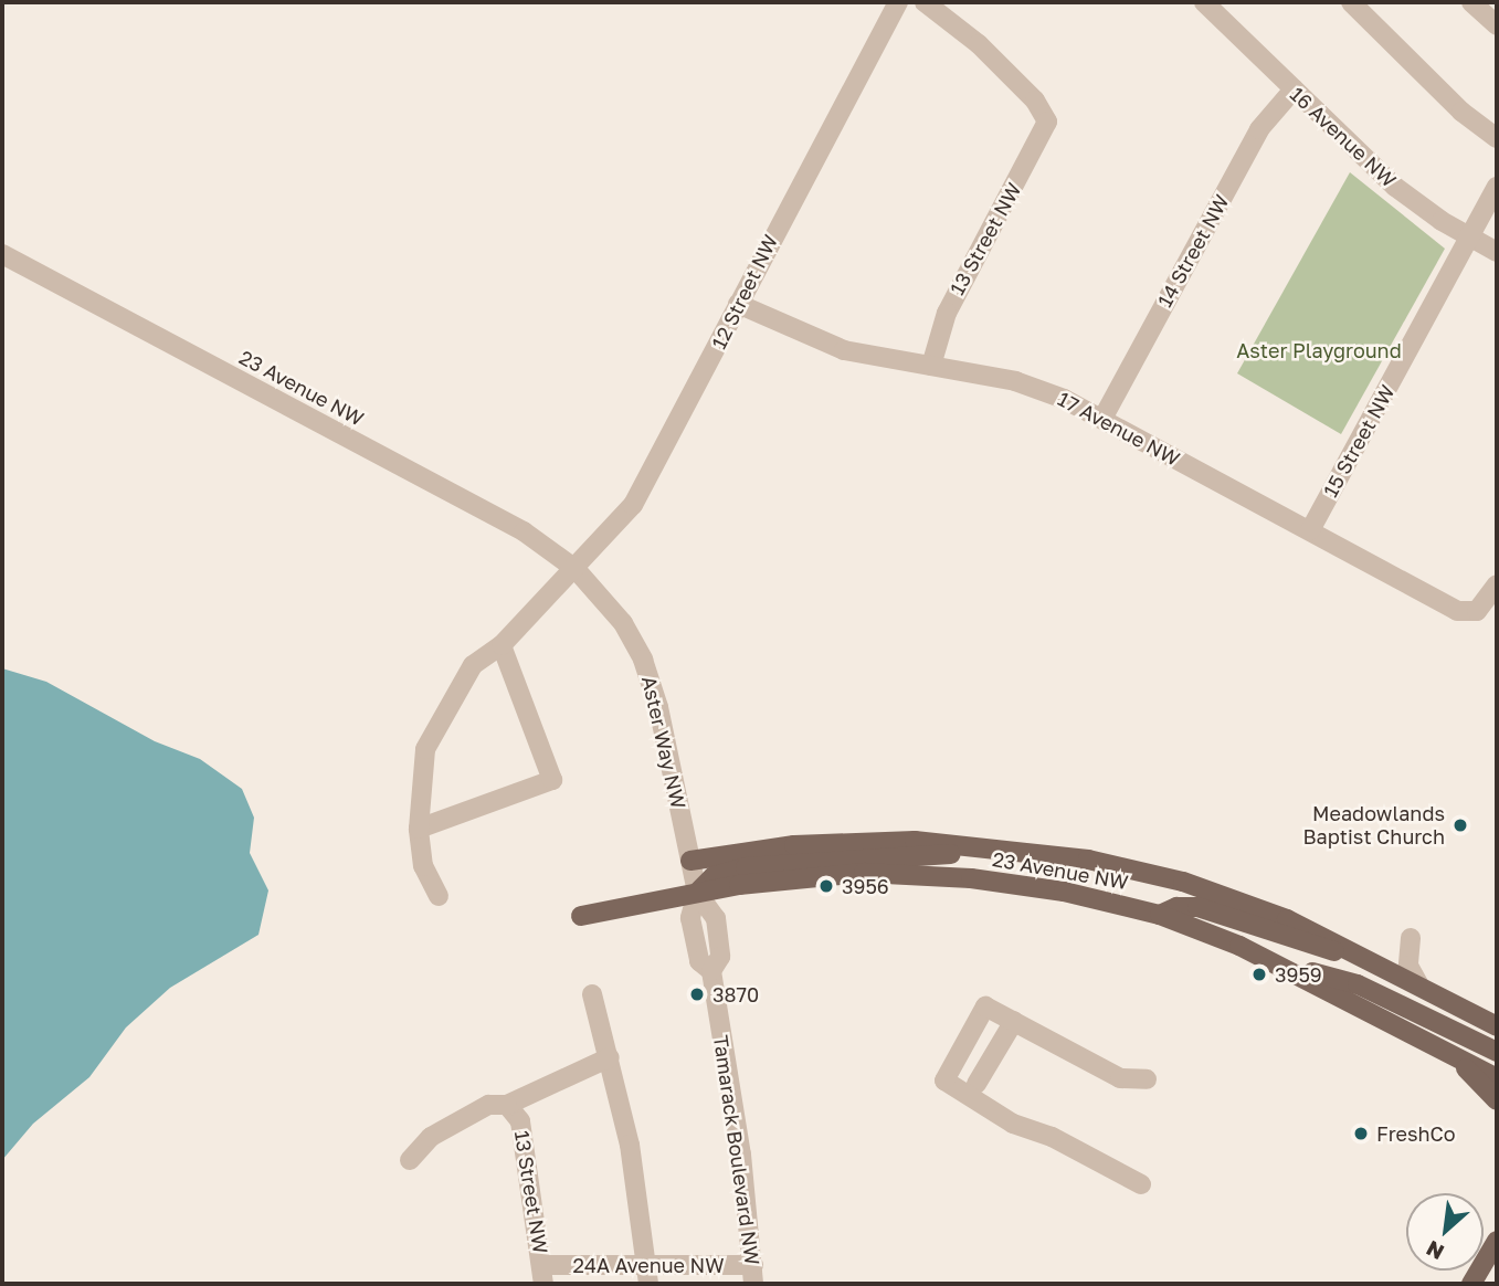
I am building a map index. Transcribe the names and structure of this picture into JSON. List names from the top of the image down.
{
  "streets": {
    "main road": ["23 Avenue NW"],
    "street": [
      "16 Avenue NW",
      "13 Street NW",
      "14 Street NW",
      "12 Street NW",
      "17 Avenue NW",
      "15 Street NW",
      "Aster Way NW",
      "Tamarack Boulevard NW",
      "24A Avenue NW"
    ]
  },
  "crossings": [
    ["16 Avenue NW", "14 Street NW"],
    ["16 Avenue NW", "15 Street NW"],
    ["13 Street NW", "17 Avenue NW"],
    ["13 Street NW", "24A Avenue NW"],
    ["14 Street NW", "17 Avenue NW"],
    ["12 Street NW", "23 Avenue NW"],
    ["12 Street NW", "17 Avenue NW"],
    ["12 Street NW", "Aster Way NW"],
    ["23 Avenue NW", "Aster Way NW"],
    ["23 Avenue NW", "Tamarack Boulevard NW"],
    ["17 Avenue NW", "15 Street NW"],
    ["Aster Way NW", "Tamarack Boulevard NW"],
    ["Tamarack Boulevard NW", "24A Avenue NW"]
  ],
  "parks": ["Aster Playground"],
  "places": [
    "Meadowlands Baptist Church",
    "3956",
    "3959",
    "3870",
    "FreshCo"
  ],
  "north": "bottom left"
}
